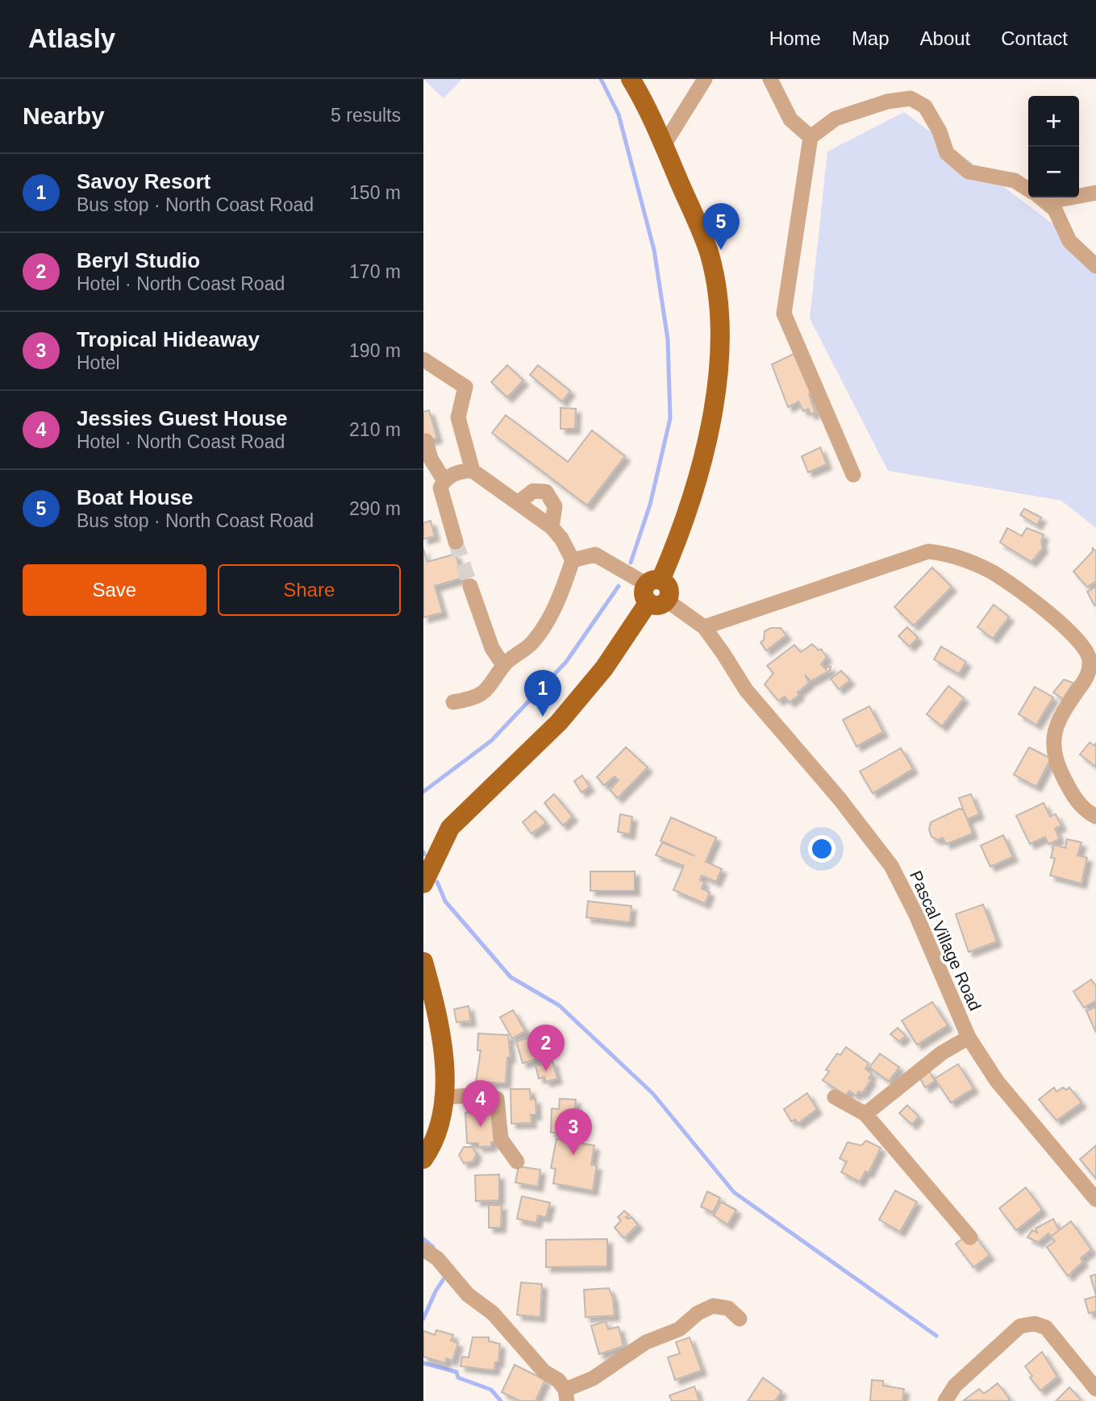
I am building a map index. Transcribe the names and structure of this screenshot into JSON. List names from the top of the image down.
{
  "streets": {
    "street": ["Pascal Village Road"]
  },
  "page": {
    "header": "Atlasly",
    "nav": [
      "Home",
      "Map",
      "About",
      "Contact"
    ],
    "heading": ["Nearby", "5 results"],
    "map_buttons": ["+", "−"],
    "list": [
      {
        "mark": "1",
        "name": "Savoy Resort",
        "note": "Bus stop · North Coast Road",
        "value": "150 m"
      },
      {
        "mark": "2",
        "name": "Beryl Studio",
        "note": "Hotel · North Coast Road",
        "value": "170 m"
      },
      {
        "mark": "3",
        "name": "Tropical Hideaway",
        "note": "Hotel",
        "value": "190 m"
      },
      {
        "mark": "4",
        "name": "Jessies Guest House",
        "note": "Hotel · North Coast Road",
        "value": "210 m"
      },
      {
        "mark": "5",
        "name": "Boat House",
        "note": "Bus stop · North Coast Road",
        "value": "290 m"
      }
    ],
    "pins": [
      "5",
      "1",
      "2",
      "4",
      "3"
    ],
    "buttons": ["Save", "Share"]
  }
}
